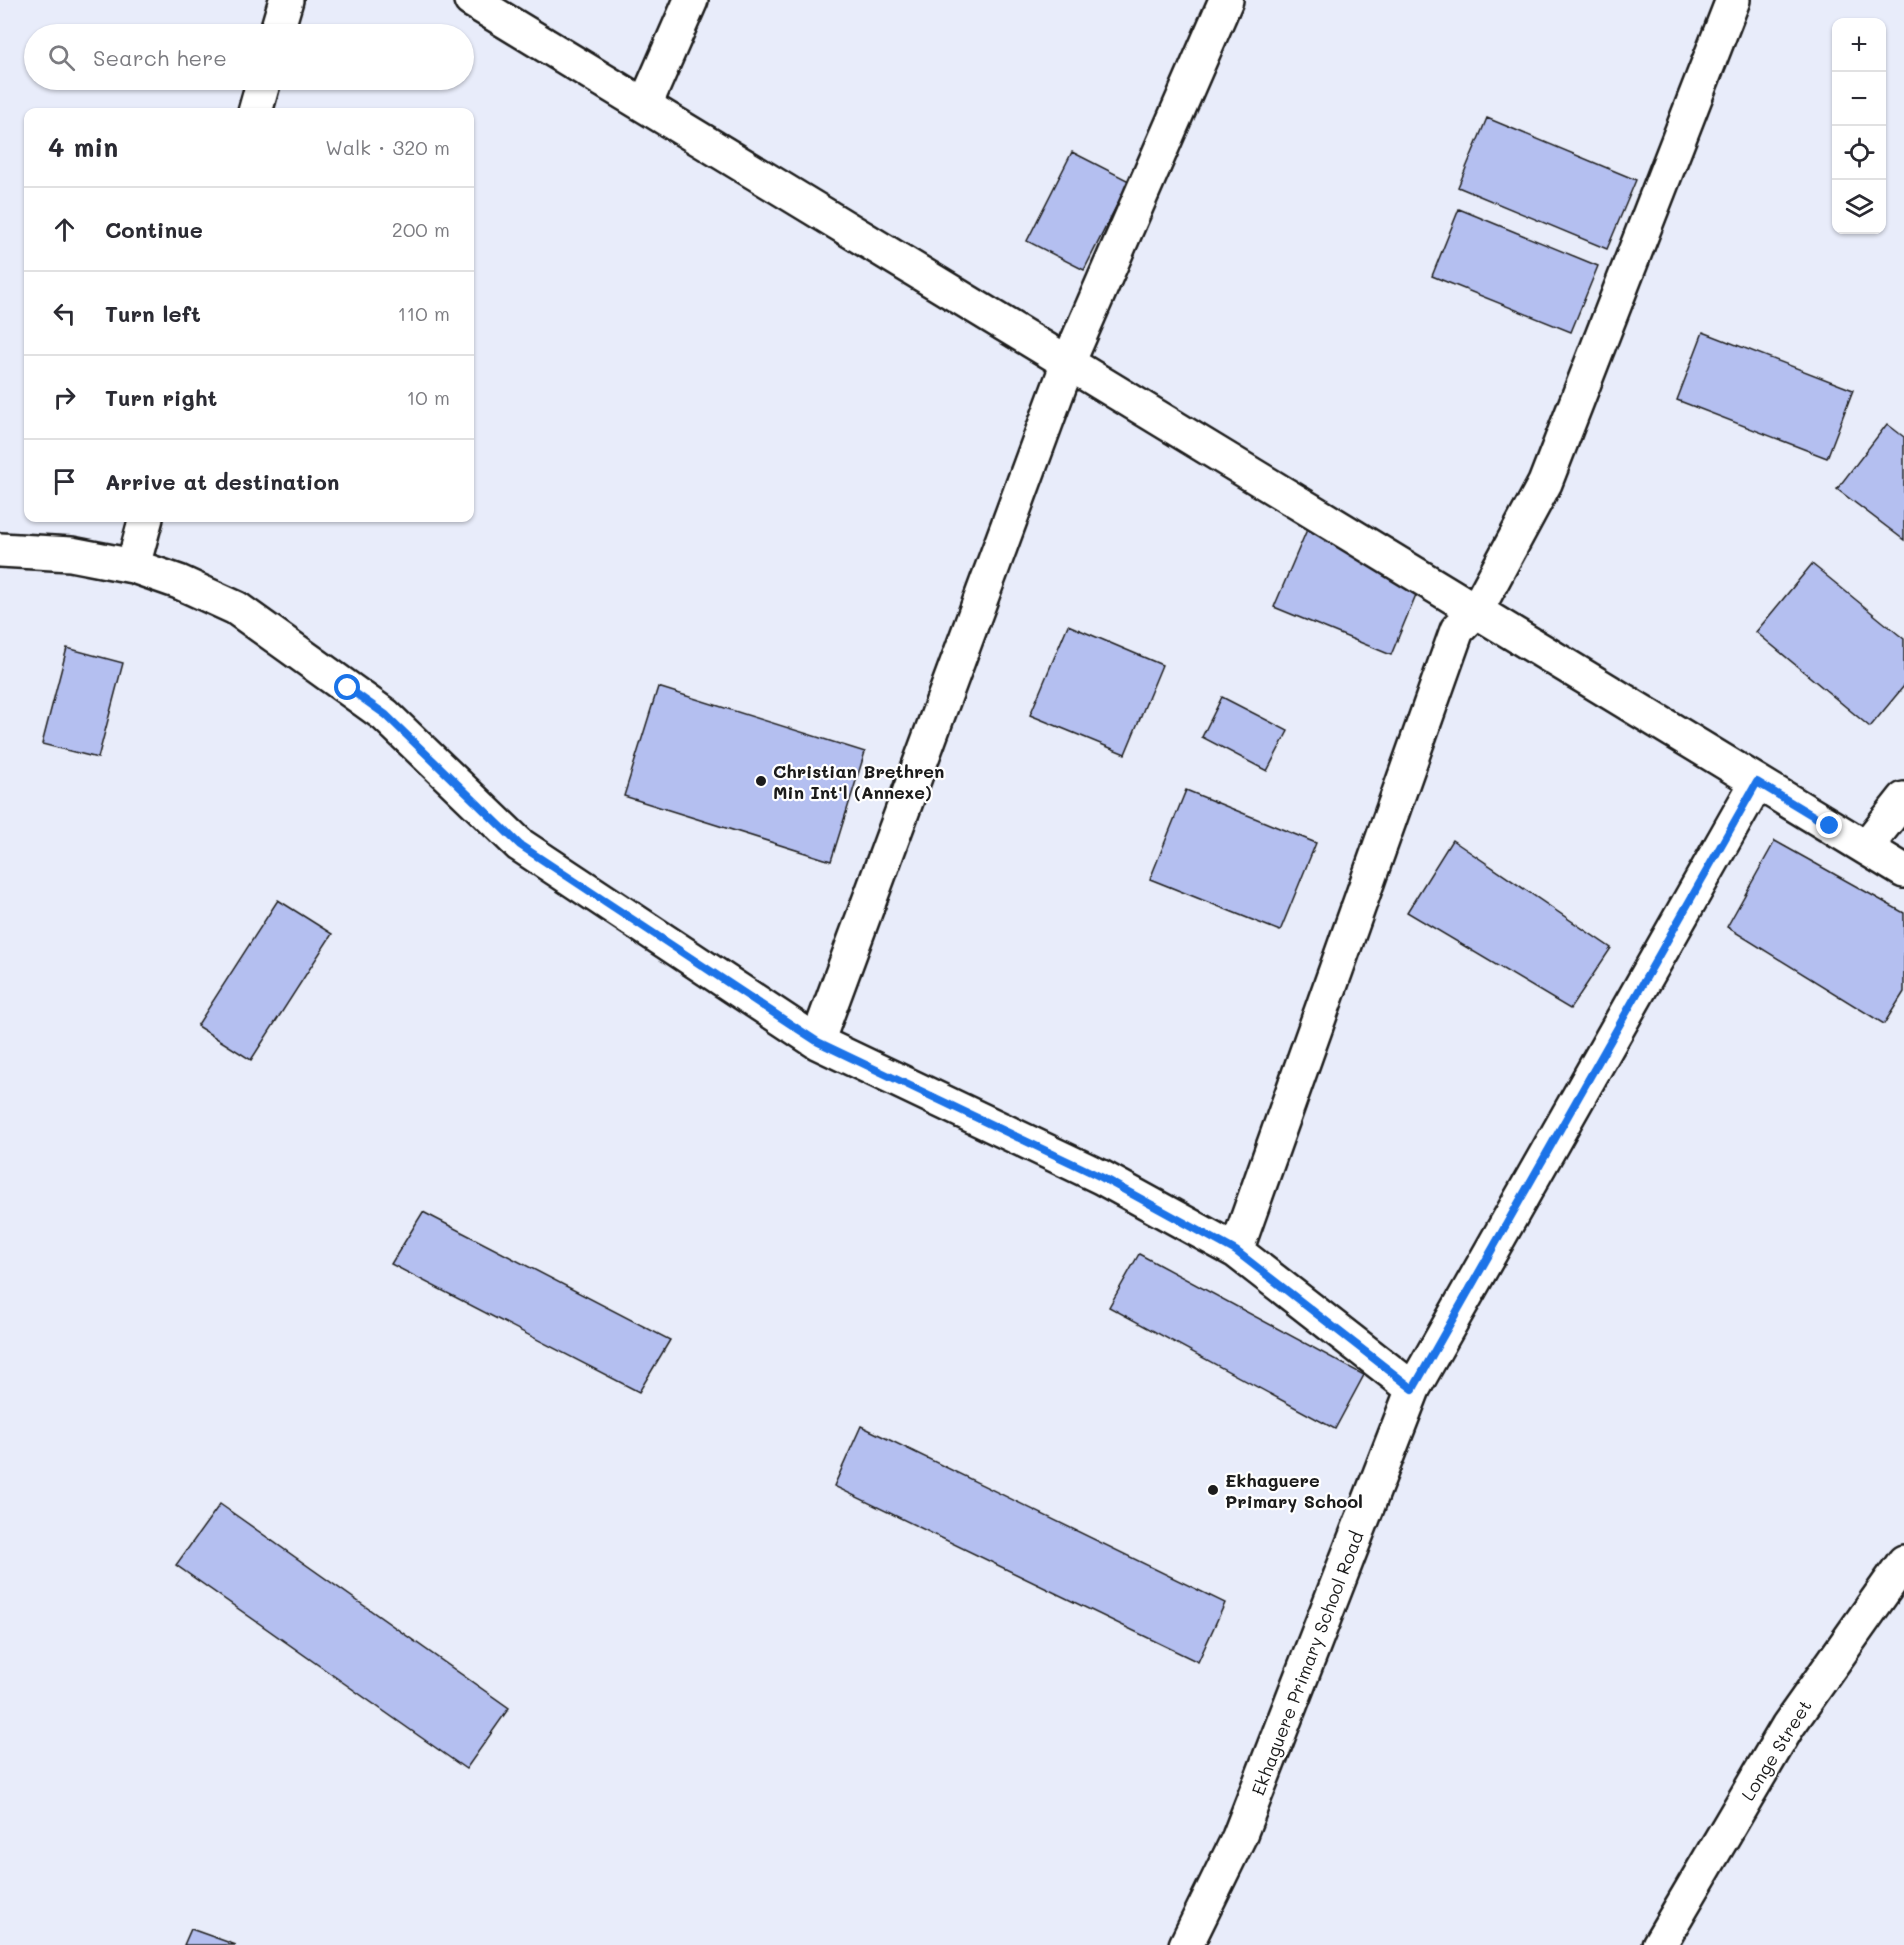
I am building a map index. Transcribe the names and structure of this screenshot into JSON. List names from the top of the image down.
{
  "streets": {
    "street": ["Ekhaguere Primary School Road", "Longe Street"]
  },
  "places": ["Christian Brethren Min Int'l (Annexe)", "Ekhaguere Primary School"],
  "page": {
    "map_buttons": ["+", "−"],
    "search": "Search here",
    "heading": ["4 min", "Walk · 320 m"],
    "list": [
      ["Continue", "200 m"],
      ["Turn left", "110 m"],
      ["Turn right", "10 m"],
      "Arrive at destination"
    ]
  }
}
